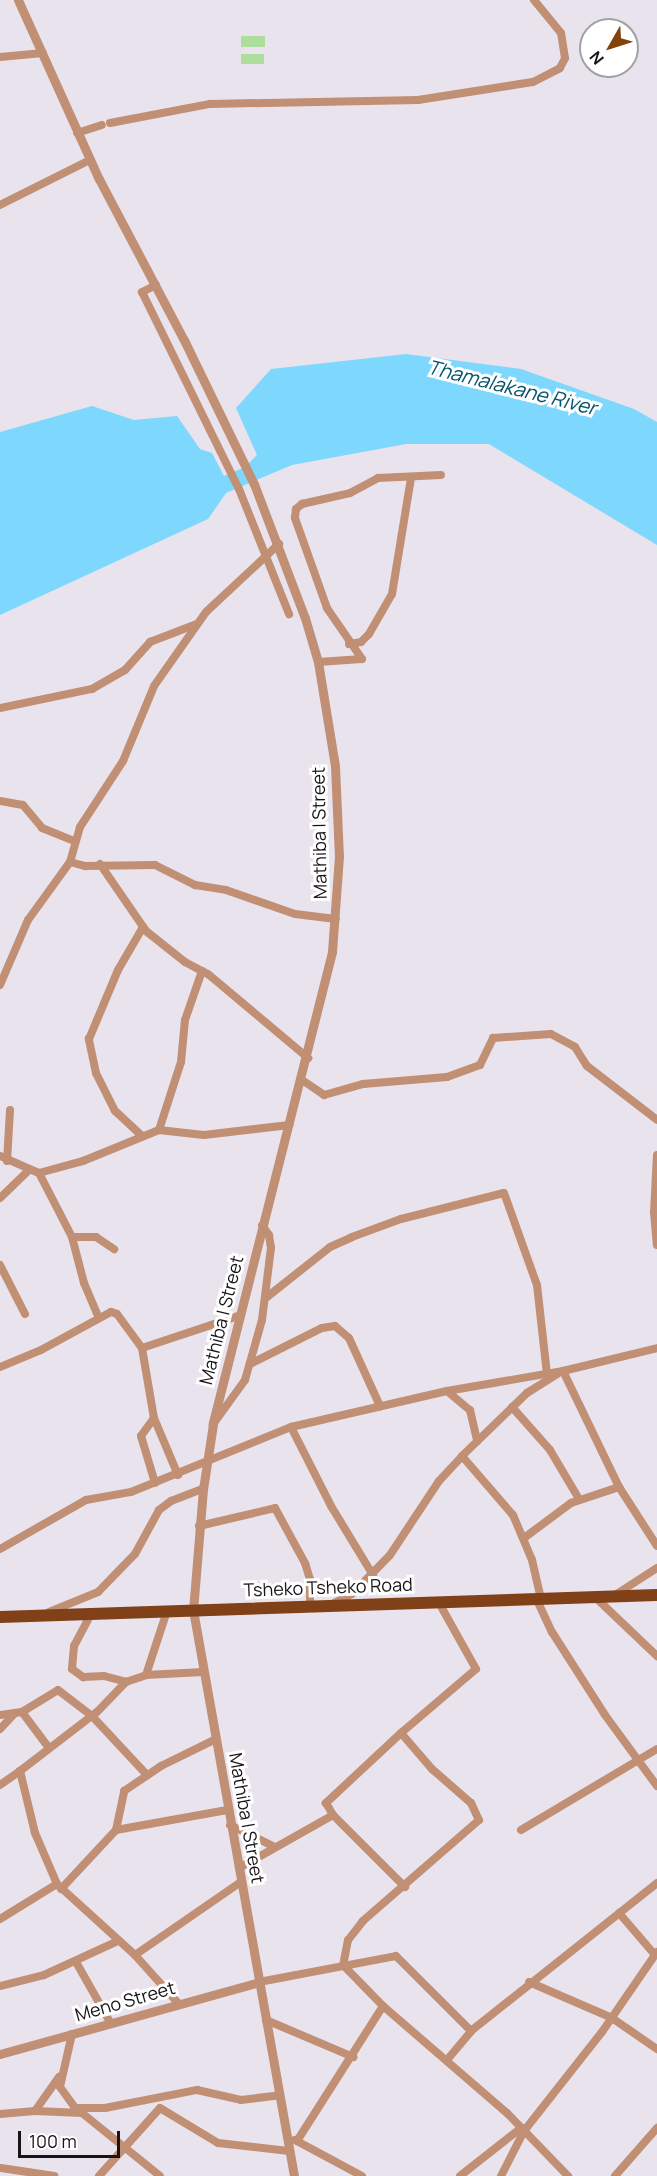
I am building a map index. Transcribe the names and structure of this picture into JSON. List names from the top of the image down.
{
  "streets": {
    "highway": ["Tsheko Tsheko Road"],
    "street": ["Mathiba I Street", "Meno Street"]
  },
  "crossings": [
    ["Mathiba I Street", "Tsheko Tsheko Road"],
    ["Mathiba I Street", "Meno Street"]
  ],
  "water": ["Thamalakane River"],
  "scale_bar": "100 m",
  "north": "bottom left"
}
